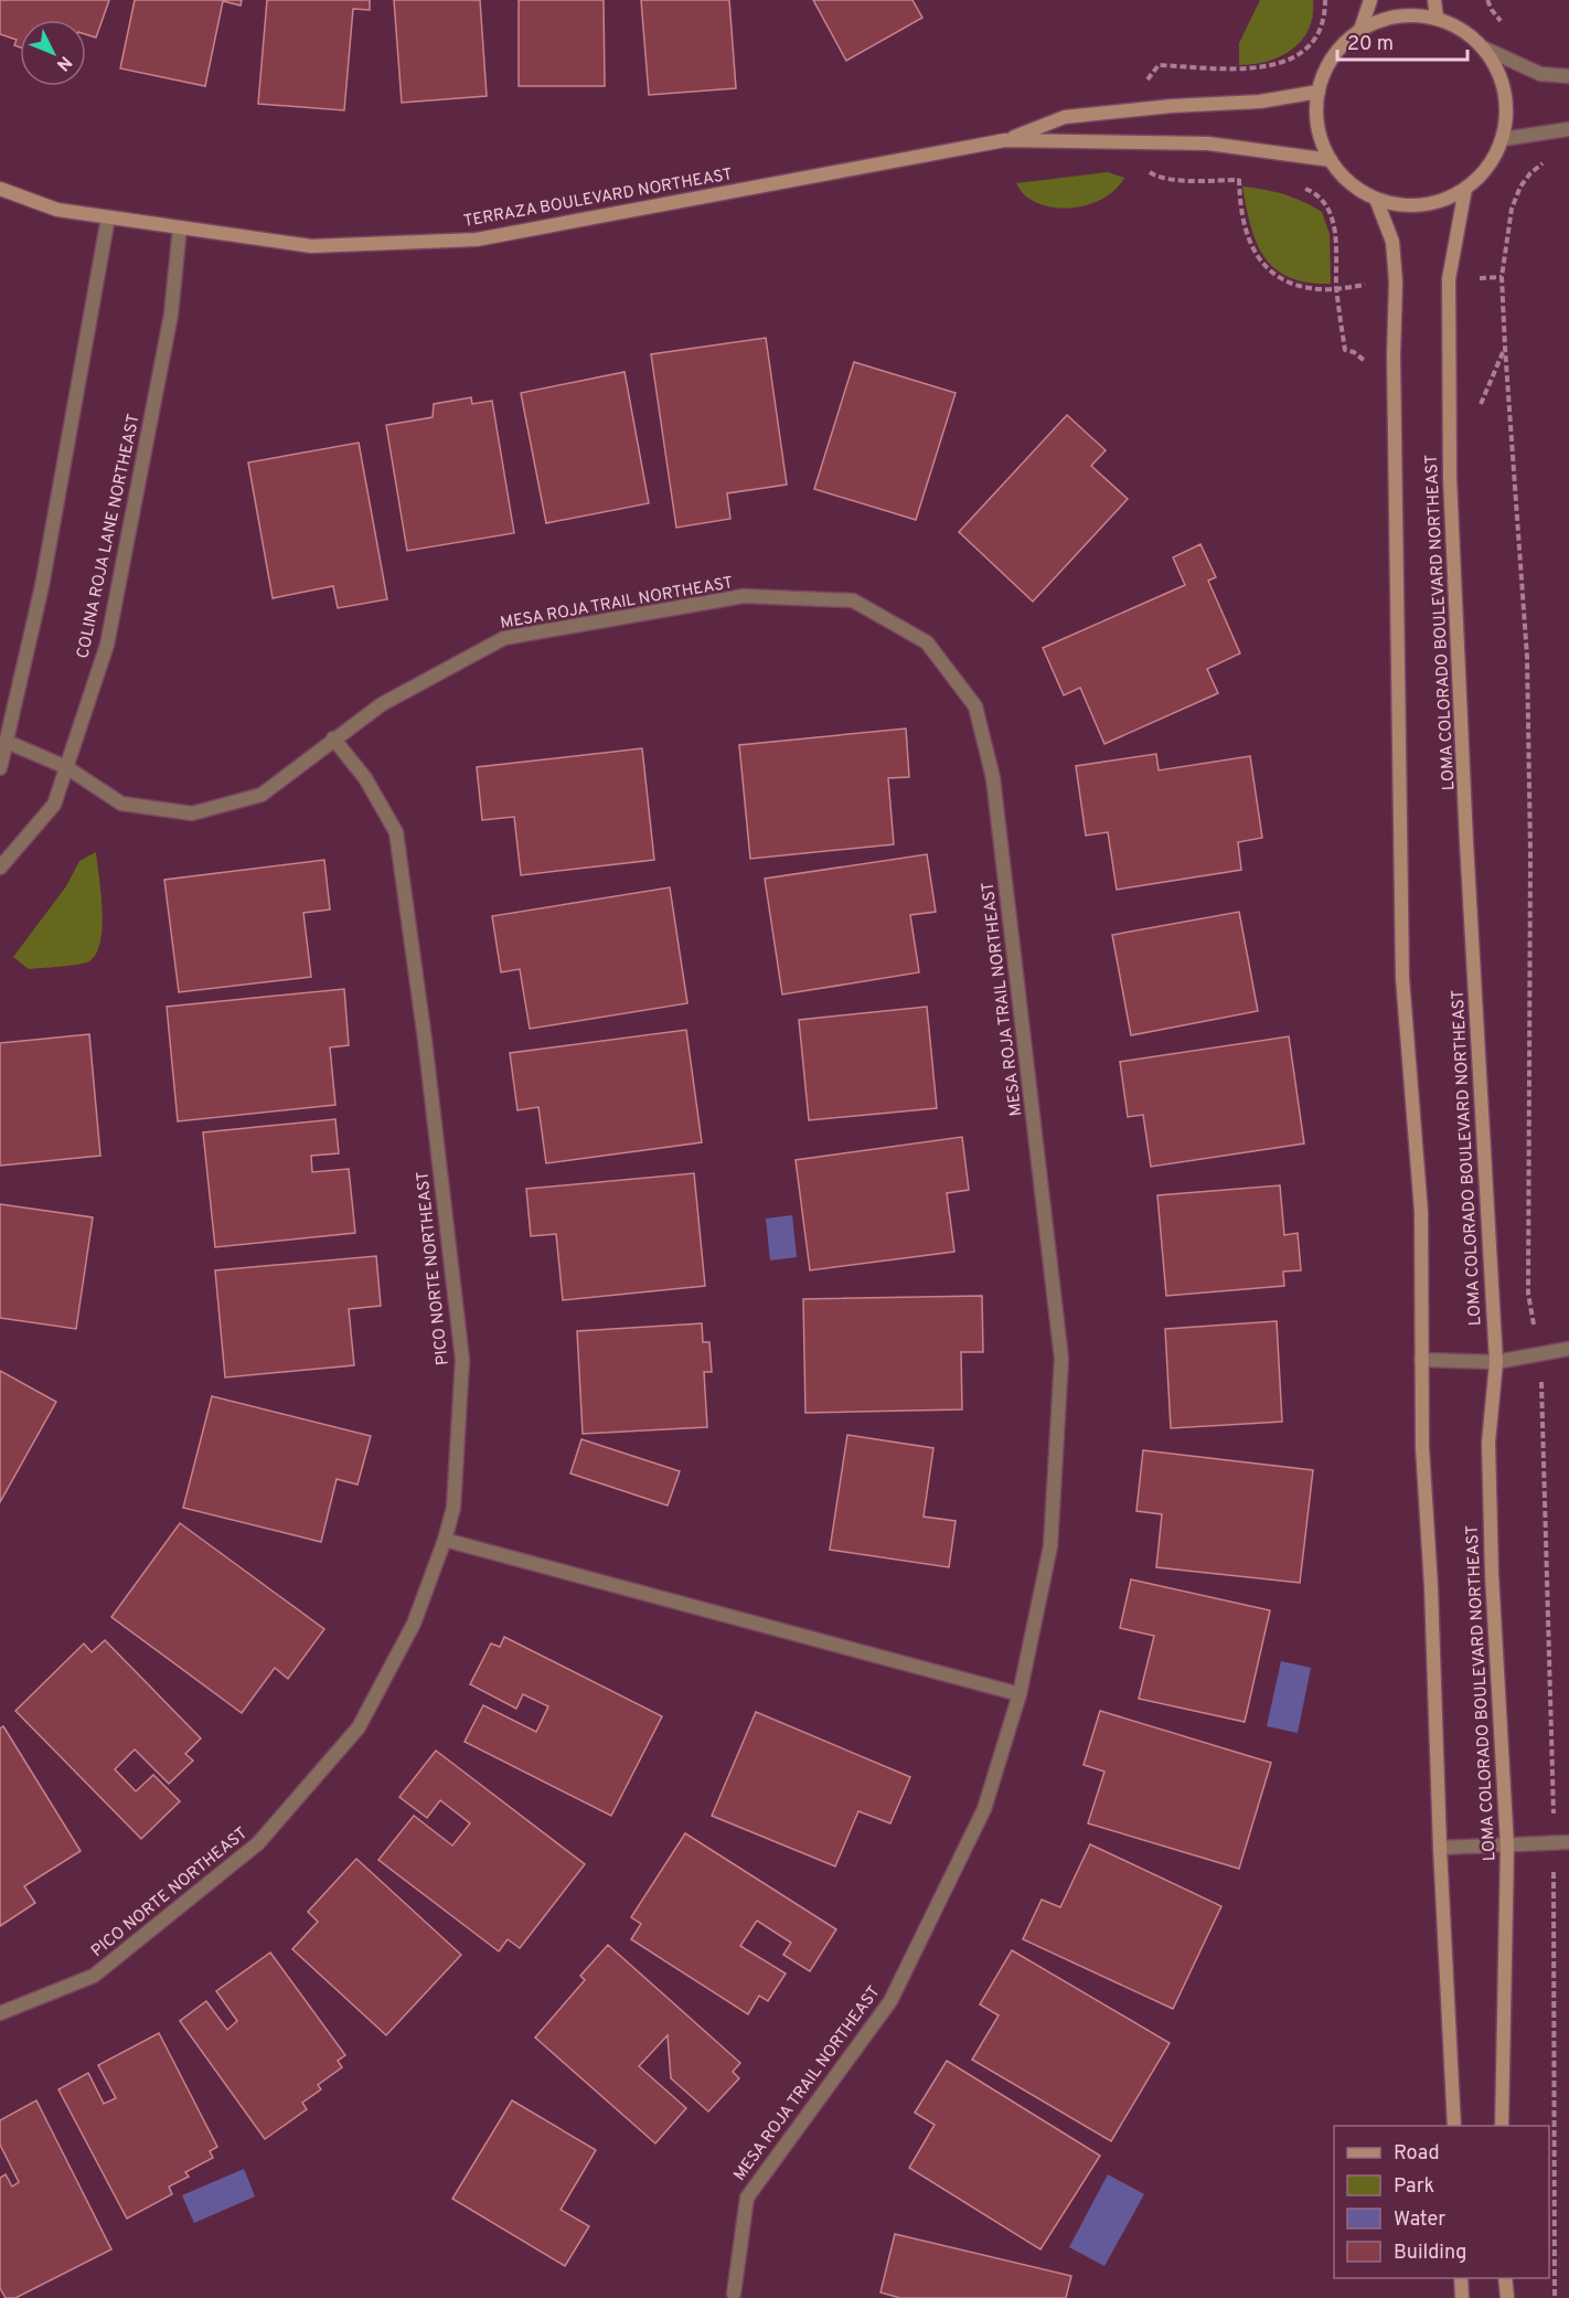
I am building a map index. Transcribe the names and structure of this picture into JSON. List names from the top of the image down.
{
  "streets": {
    "street": [
      "TERRAZA BOULEVARD NORTHEAST",
      "COLINA ROJA LANE NORTHEAST",
      "MESA ROJA TRAIL NORTHEAST",
      "LOMA COLORADO BOULEVARD NORTHEAST",
      "PICO NORTE NORTHEAST"
    ]
  },
  "crossings": [
    ["TERRAZA BOULEVARD NORTHEAST", "COLINA ROJA LANE NORTHEAST"],
    ["TERRAZA BOULEVARD NORTHEAST", "LOMA COLORADO BOULEVARD NORTHEAST"],
    ["COLINA ROJA LANE NORTHEAST", "MESA ROJA TRAIL NORTHEAST"],
    ["MESA ROJA TRAIL NORTHEAST", "PICO NORTE NORTHEAST"]
  ],
  "legend": [
    "Road",
    "Park",
    "Water",
    "Building"
  ],
  "scale_bar": "20 m",
  "north": "bottom right"
}
